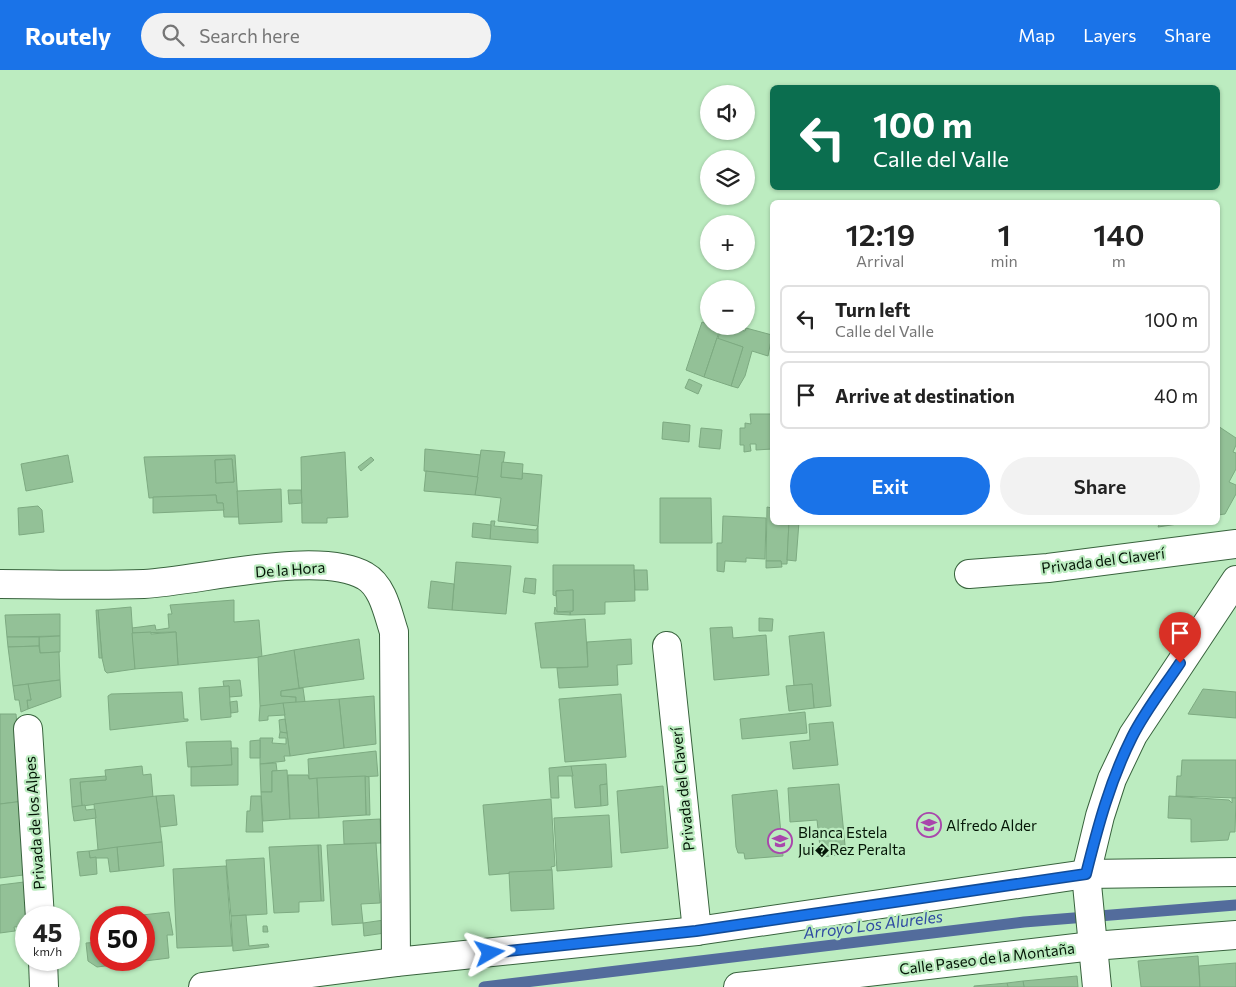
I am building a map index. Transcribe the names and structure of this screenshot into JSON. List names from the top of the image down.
{
  "streets": {
    "main road": [
      "Privada del Claverí",
      "De la Hora",
      "Privada de los Alpes",
      "Calle Paseo de la Montaña"
    ]
  },
  "water": ["Arroyo Los Alureles"],
  "places": {
    "school or university": ["Alfredo Alder", "Blanca Estela Jui�Rez Peralta"]
  },
  "page": {
    "header": "Routely",
    "search": "Search here",
    "nav": ["Map", "Layers", "Share"],
    "map_buttons": ["+", "−"],
    "turn": ["100 m", "Calle del Valle"],
    "eta": [
      "12:19",
      "Arrival",
      "1",
      "min",
      "140",
      "m"
    ],
    "list": [
      {
        "name": "Turn left",
        "note": "Calle del Valle",
        "value": "100 m"
      },
      {
        "name": "Arrive at destination",
        "value": "40 m"
      }
    ],
    "buttons": ["Exit", "Share"],
    "speed": "45 km/h",
    "limit": "50"
  }
}
